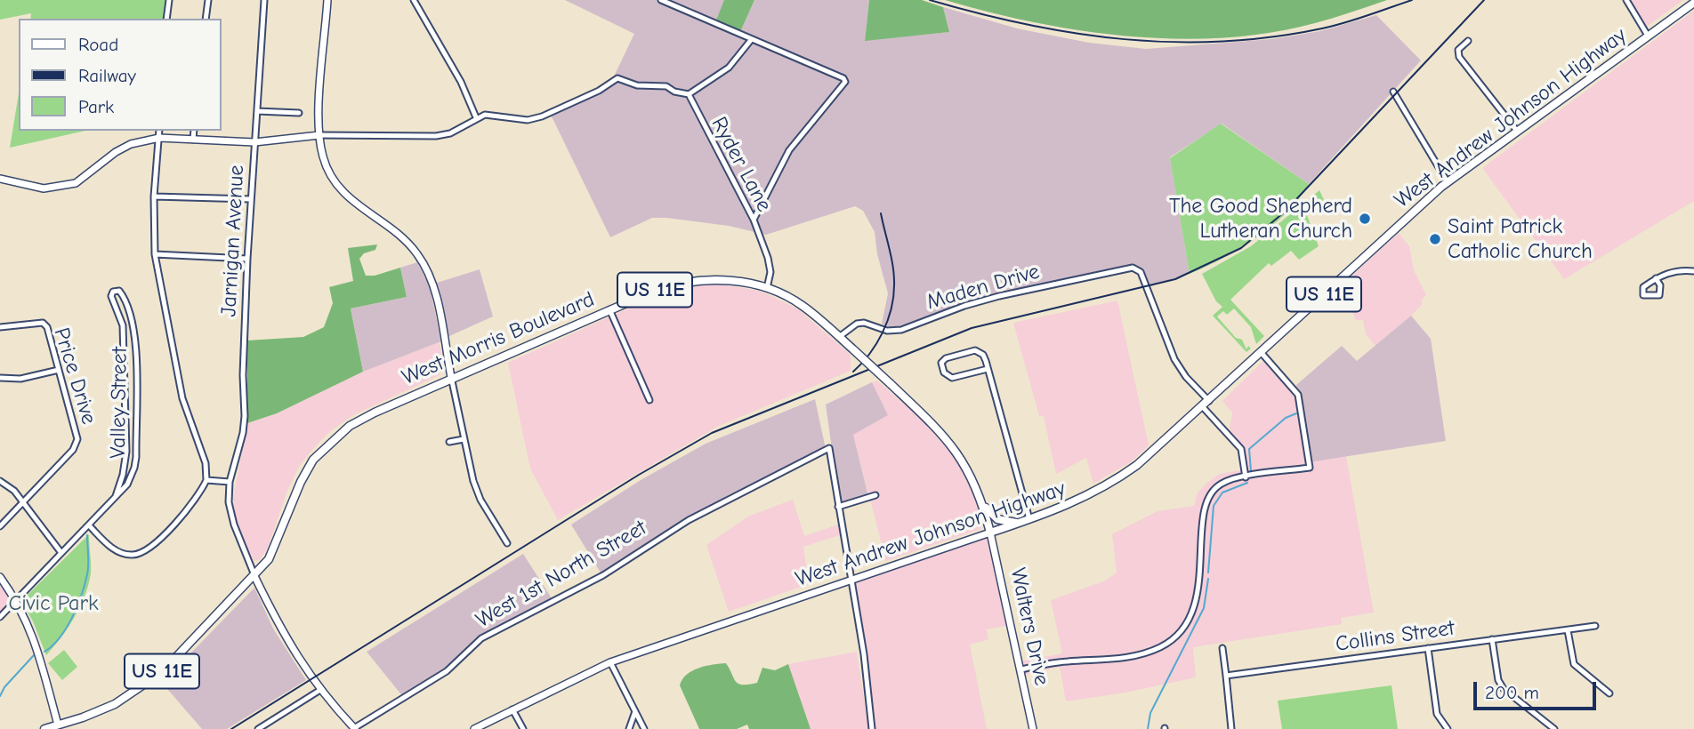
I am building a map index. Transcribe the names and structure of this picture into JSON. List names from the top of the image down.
{
  "streets": {
    "main road": [
      "West Andrew Johnson Highway",
      "US 11E",
      "West Morris Boulevard",
      "Walters Drive"
    ],
    "street": [
      "Ryder Lane",
      "Jarnigan Avenue",
      "Maden Drive",
      "Price Drive",
      "Valley Street",
      "West 1st North Street",
      "Collins Street"
    ]
  },
  "crossings": [
    ["West Andrew Johnson Highway", "Maden Drive"],
    ["West Andrew Johnson Highway", "West Morris Boulevard"],
    ["West Andrew Johnson Highway", "Walters Drive"],
    ["Ryder Lane", "West Morris Boulevard"],
    ["Jarnigan Avenue", "West Morris Boulevard"],
    ["Maden Drive", "West Morris Boulevard"],
    ["West Morris Boulevard", "Walters Drive"]
  ],
  "parks": ["Civic Park"],
  "places": ["The Good Shepherd Lutheran Church", "Saint Patrick Catholic Church"],
  "legend": ["Road", "Railway", "Park"],
  "scale_bar": "200 m"
}
